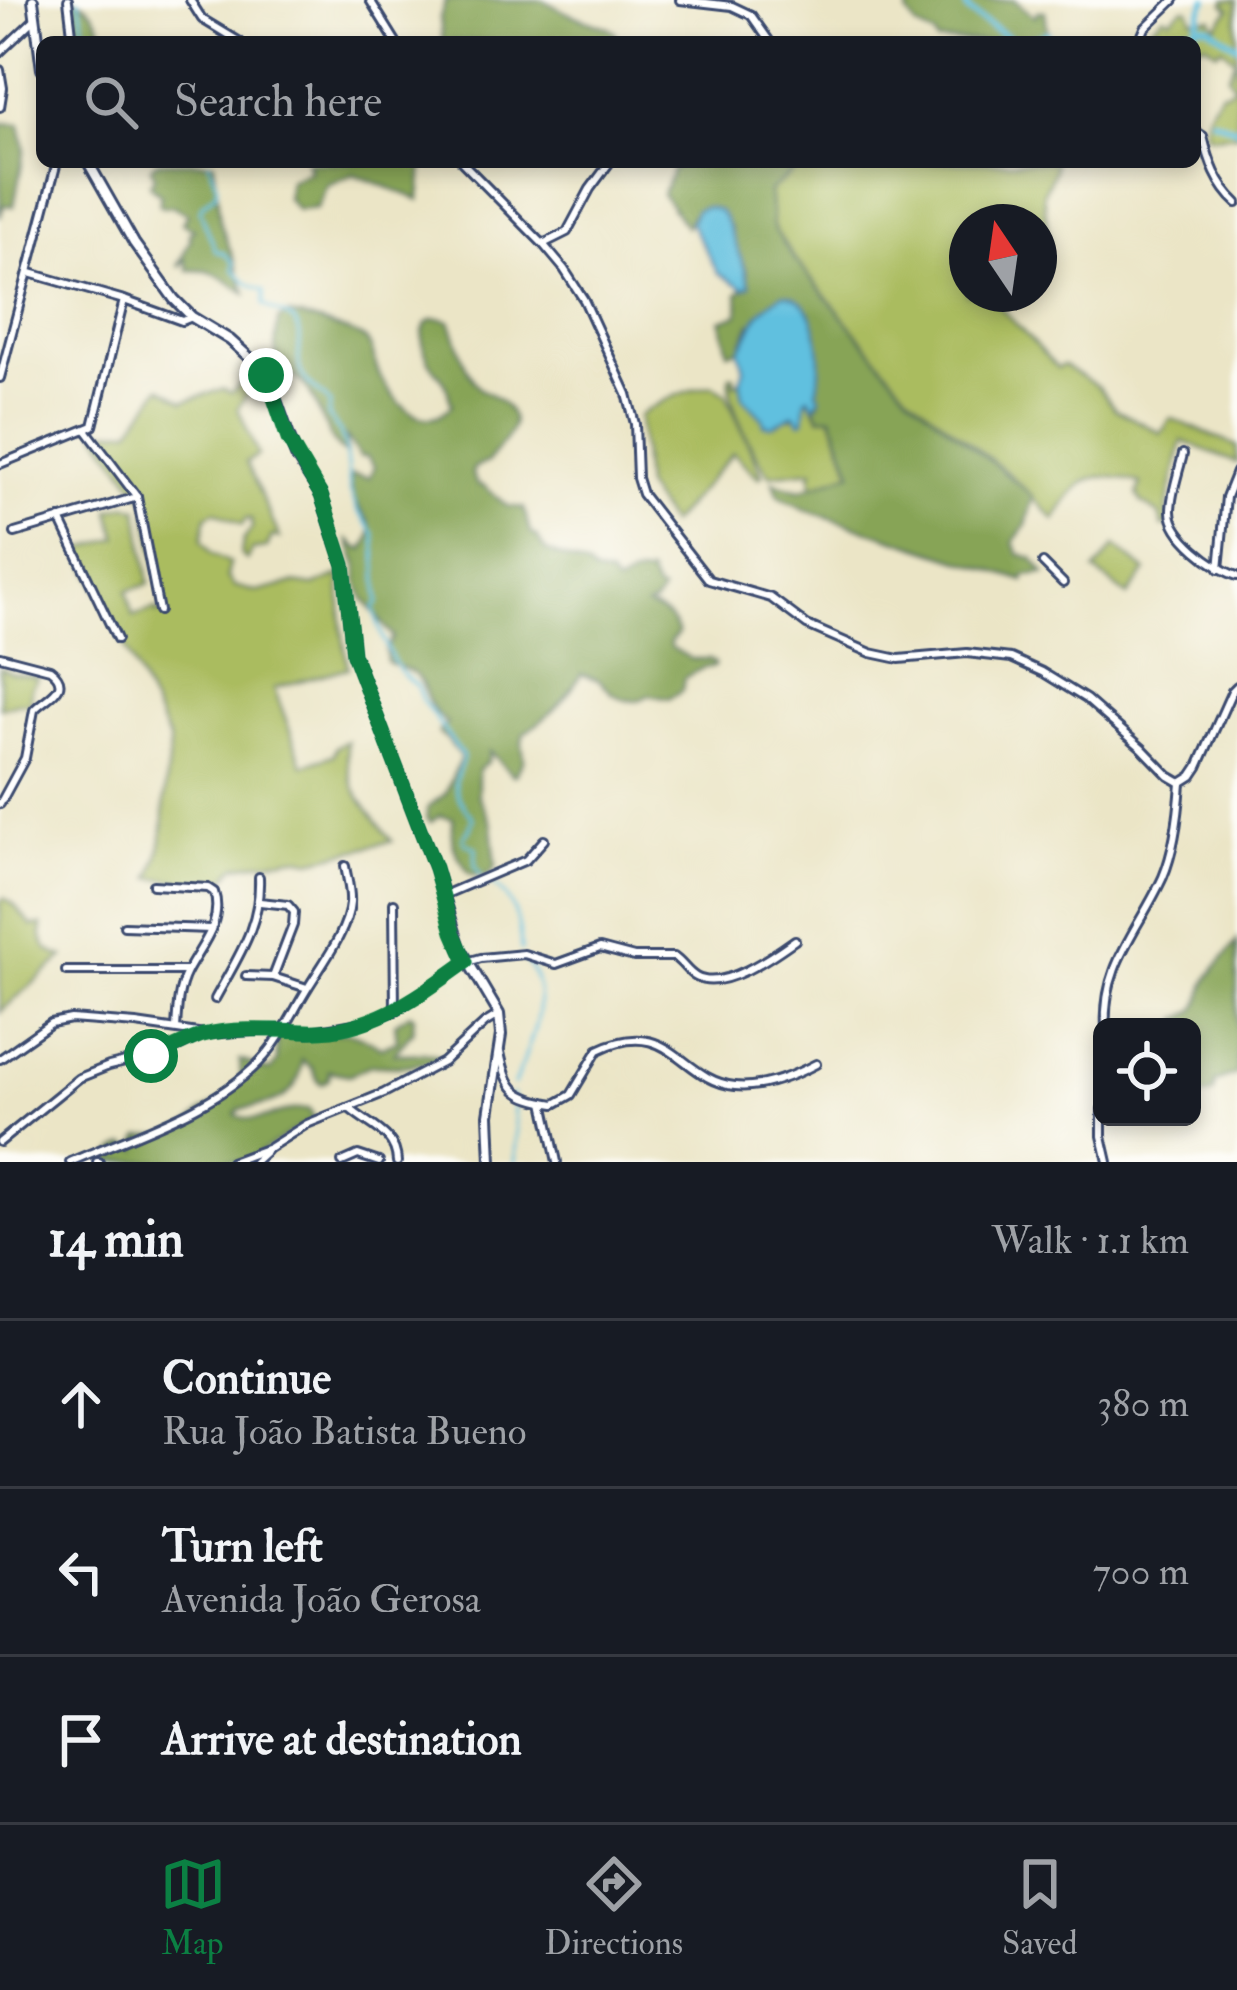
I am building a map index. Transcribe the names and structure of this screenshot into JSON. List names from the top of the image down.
{
  "north": "top",
  "page": {
    "search": "Search here",
    "heading": ["14 min", "Walk · 1.1 km"],
    "list": [
      ["Continue", "Rua João Batista Bueno", "380 m"],
      ["Turn left", "Avenida João Gerosa", "700 m"],
      "Arrive at destination"
    ],
    "nav": ["Map", "Directions", "Saved"]
  }
}
